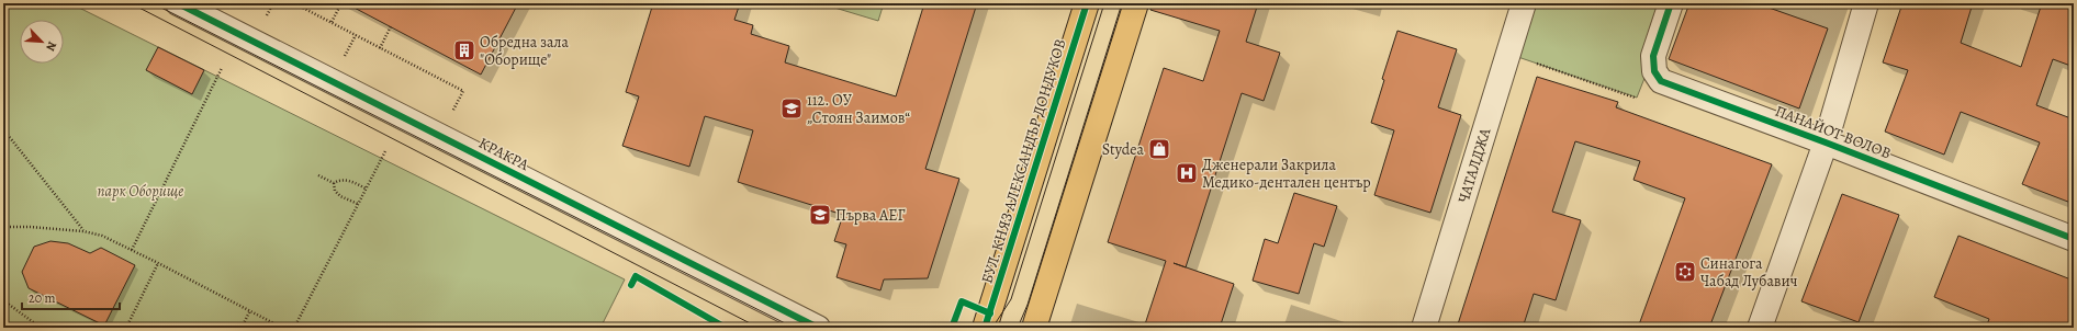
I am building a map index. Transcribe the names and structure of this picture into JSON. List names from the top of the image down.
{
  "streets": {
    "main road": ["БУЛ. КНЯЗ АЛЕКСАНДЪР ДОНДУКОВ"],
    "street": ["ПАНАЙОТ ВОЛОВ", "КРАКРА", "ЧАТАЛДЖА"]
  },
  "parks": ["парк Оборище"],
  "places": {
    "building": ["Обредна зала \"Оборище\""],
    "school or university": ["112. ОУ „Стоян Заимов“", "Първа АЕГ"],
    "shop": ["Stydea"],
    "hospital": ["Дженерали Закрила Медико-дентален център"],
    "synagogue": ["Синагога Чабад Лубавич"]
  },
  "scale_bar": "20 m",
  "north": "bottom right"
}
